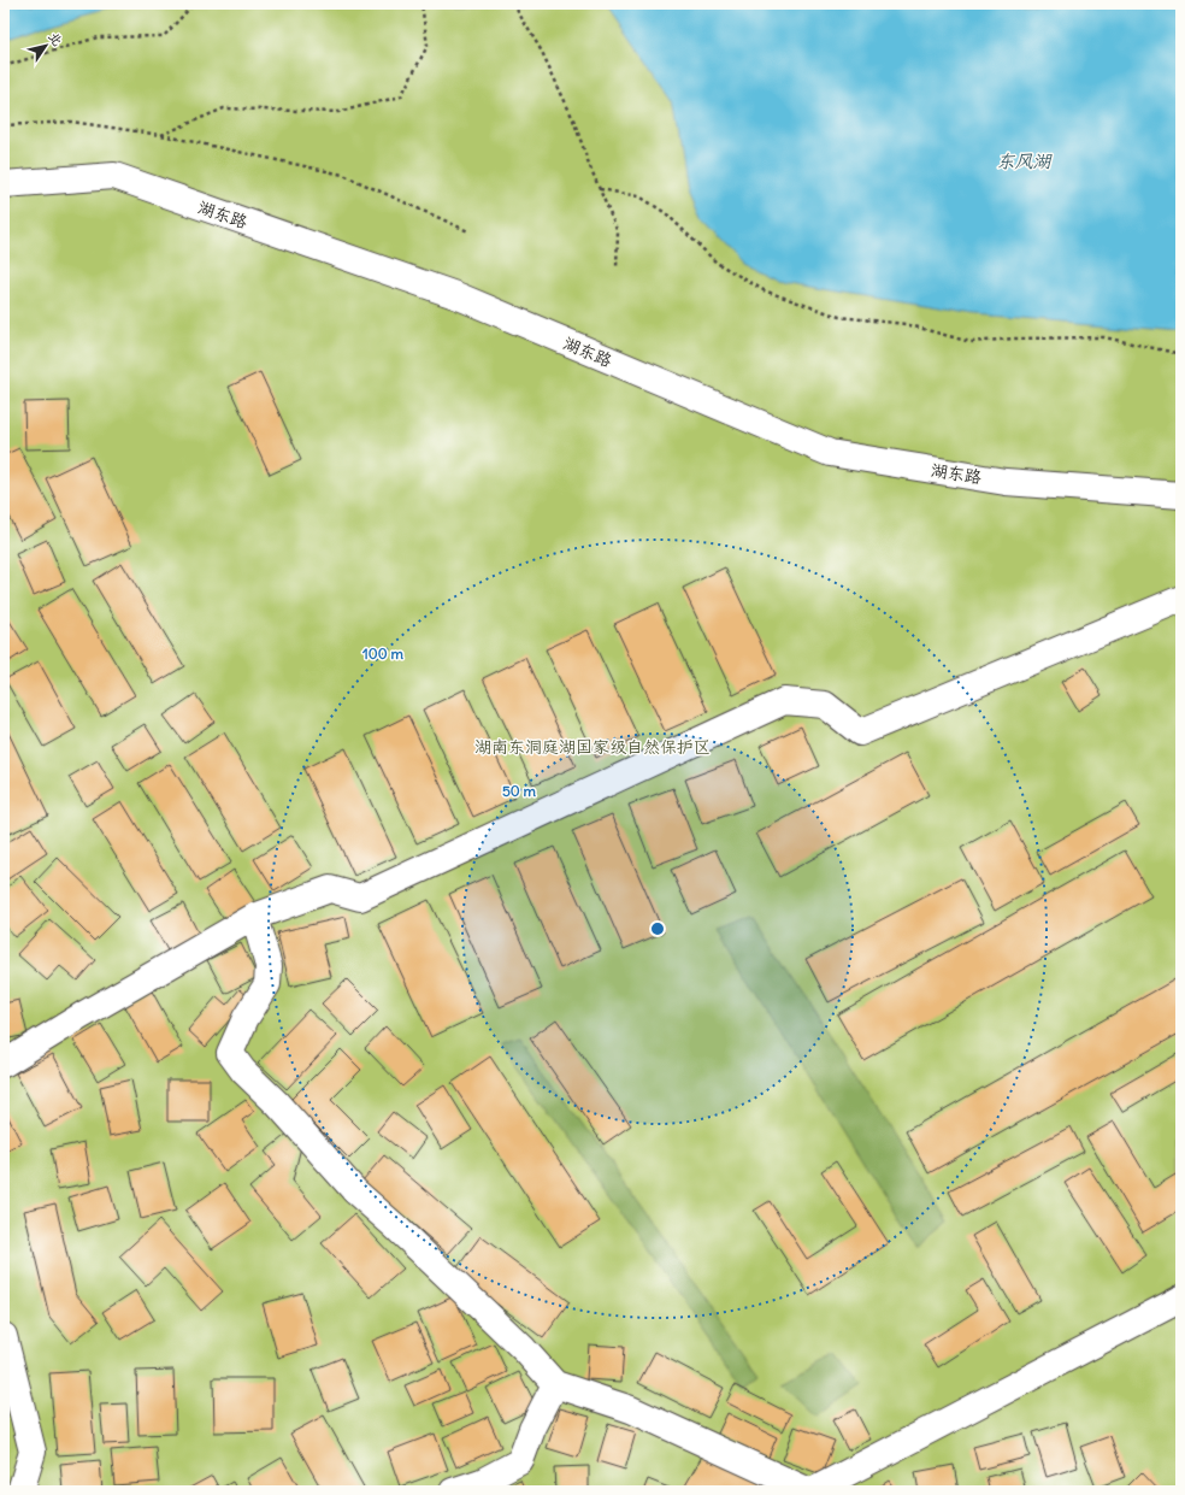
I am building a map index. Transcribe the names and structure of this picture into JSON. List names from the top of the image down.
{
  "streets": {
    "street": ["湖东路"]
  },
  "water": ["东风湖"],
  "parks": ["湖南东洞庭湖国家级自然保护区"],
  "north": "top right",
  "rings": ["100 m", "50 m"]
}
